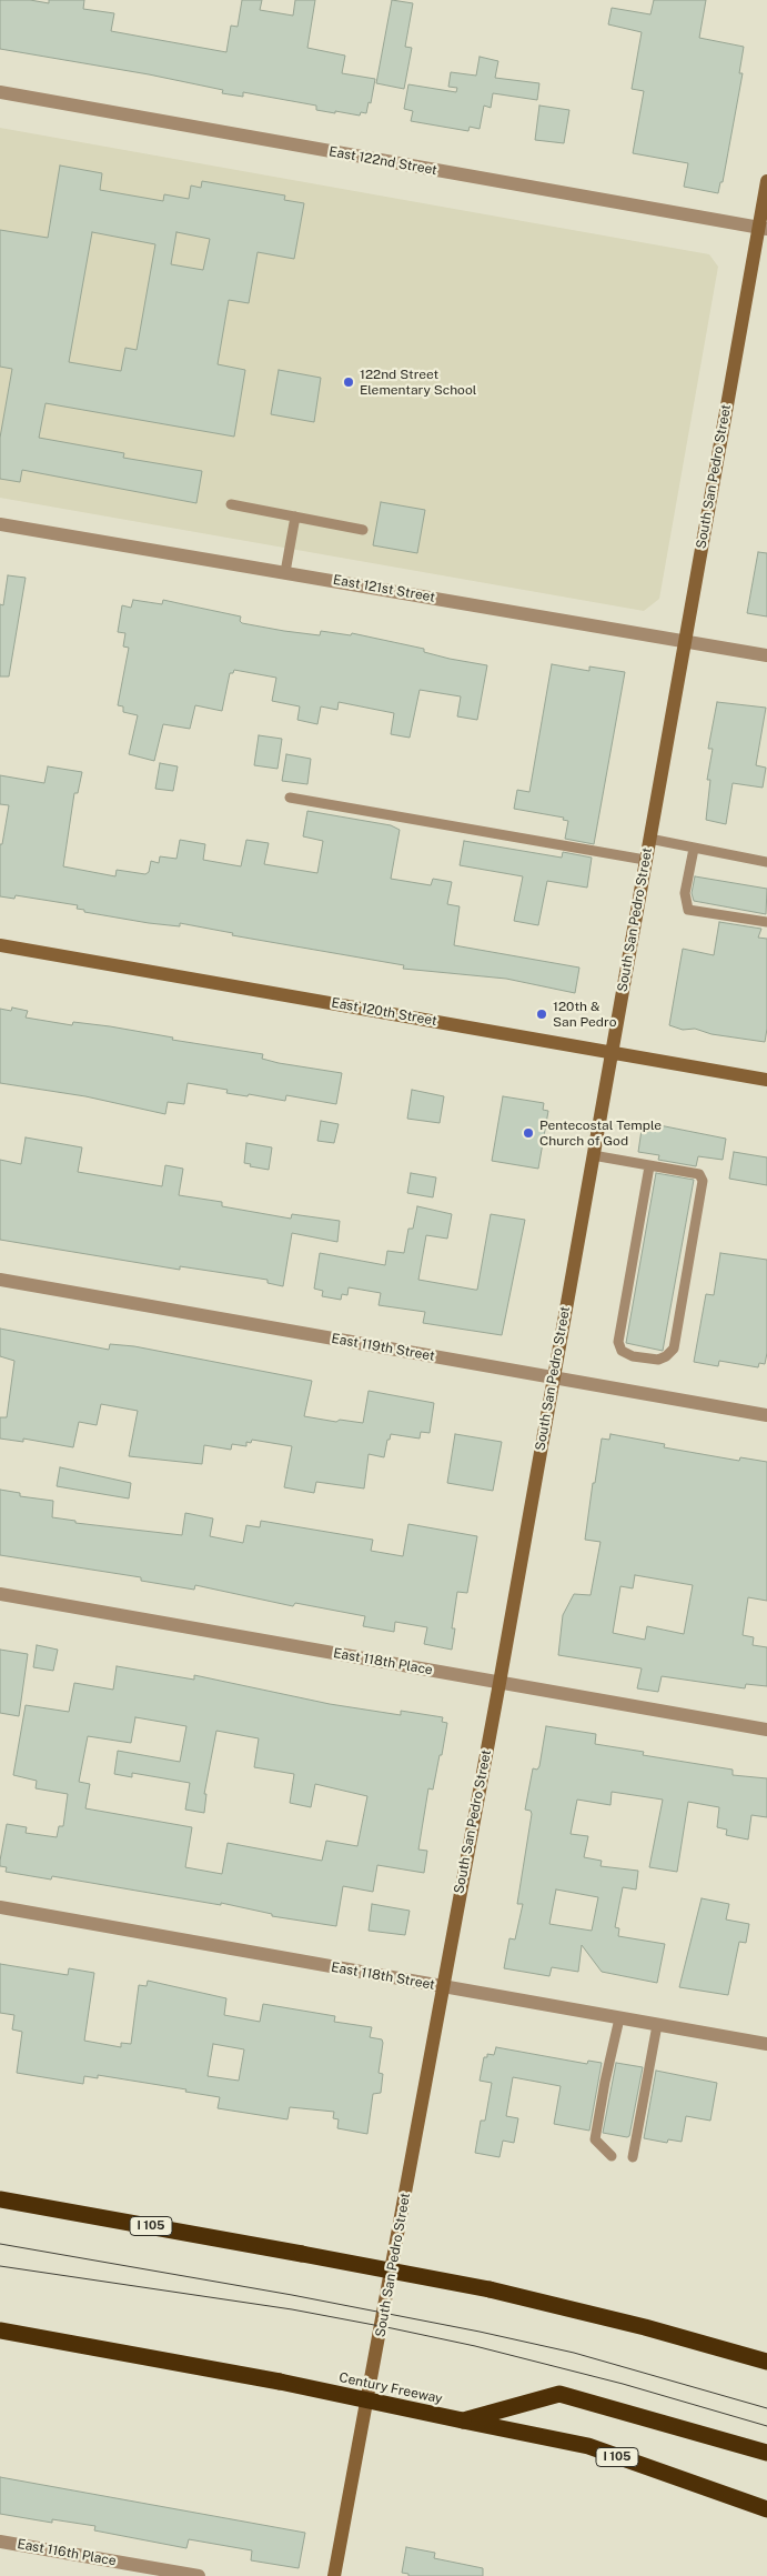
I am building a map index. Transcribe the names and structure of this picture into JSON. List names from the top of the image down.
{
  "streets": {
    "highway": ["I 105", "Century Freeway"],
    "street": [
      "East 122nd Street",
      "South San Pedro Street",
      "East 121st Street",
      "East 120th Street",
      "East 119th Street",
      "East 118th Place",
      "East 118th Street",
      "East 116th Place"
    ]
  },
  "crossings": [
    ["East 122nd Street", "South San Pedro Street"],
    ["South San Pedro Street", "East 121st Street"],
    ["South San Pedro Street", "East 120th Street"],
    ["South San Pedro Street", "East 119th Street"],
    ["South San Pedro Street", "East 118th Place"],
    ["South San Pedro Street", "East 118th Street"]
  ],
  "places": ["122nd Street Elementary School", "120th & San Pedro", "Pentecostal Temple Church of God"]
}
